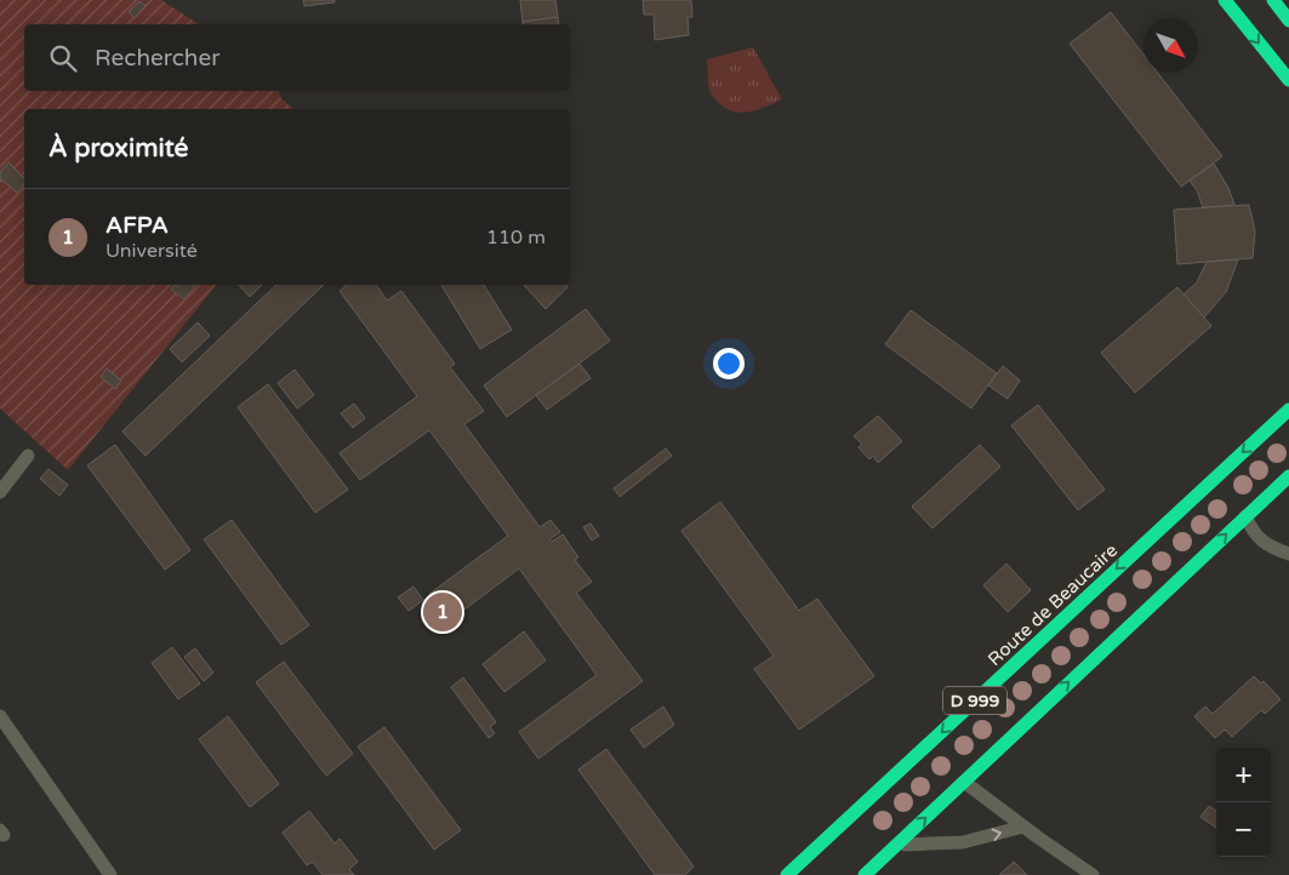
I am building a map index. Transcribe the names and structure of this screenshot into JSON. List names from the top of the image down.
{
  "streets": {
    "main road": ["Route de Beaucaire", "D 999"]
  },
  "north": "bottom right",
  "page": {
    "search": "Rechercher",
    "heading": "À proximité",
    "list": [
      {
        "mark": "1",
        "name": "AFPA",
        "note": "Université",
        "value": "110 m"
      }
    ],
    "pins": "1",
    "map_buttons": ["+", "−"]
  }
}
